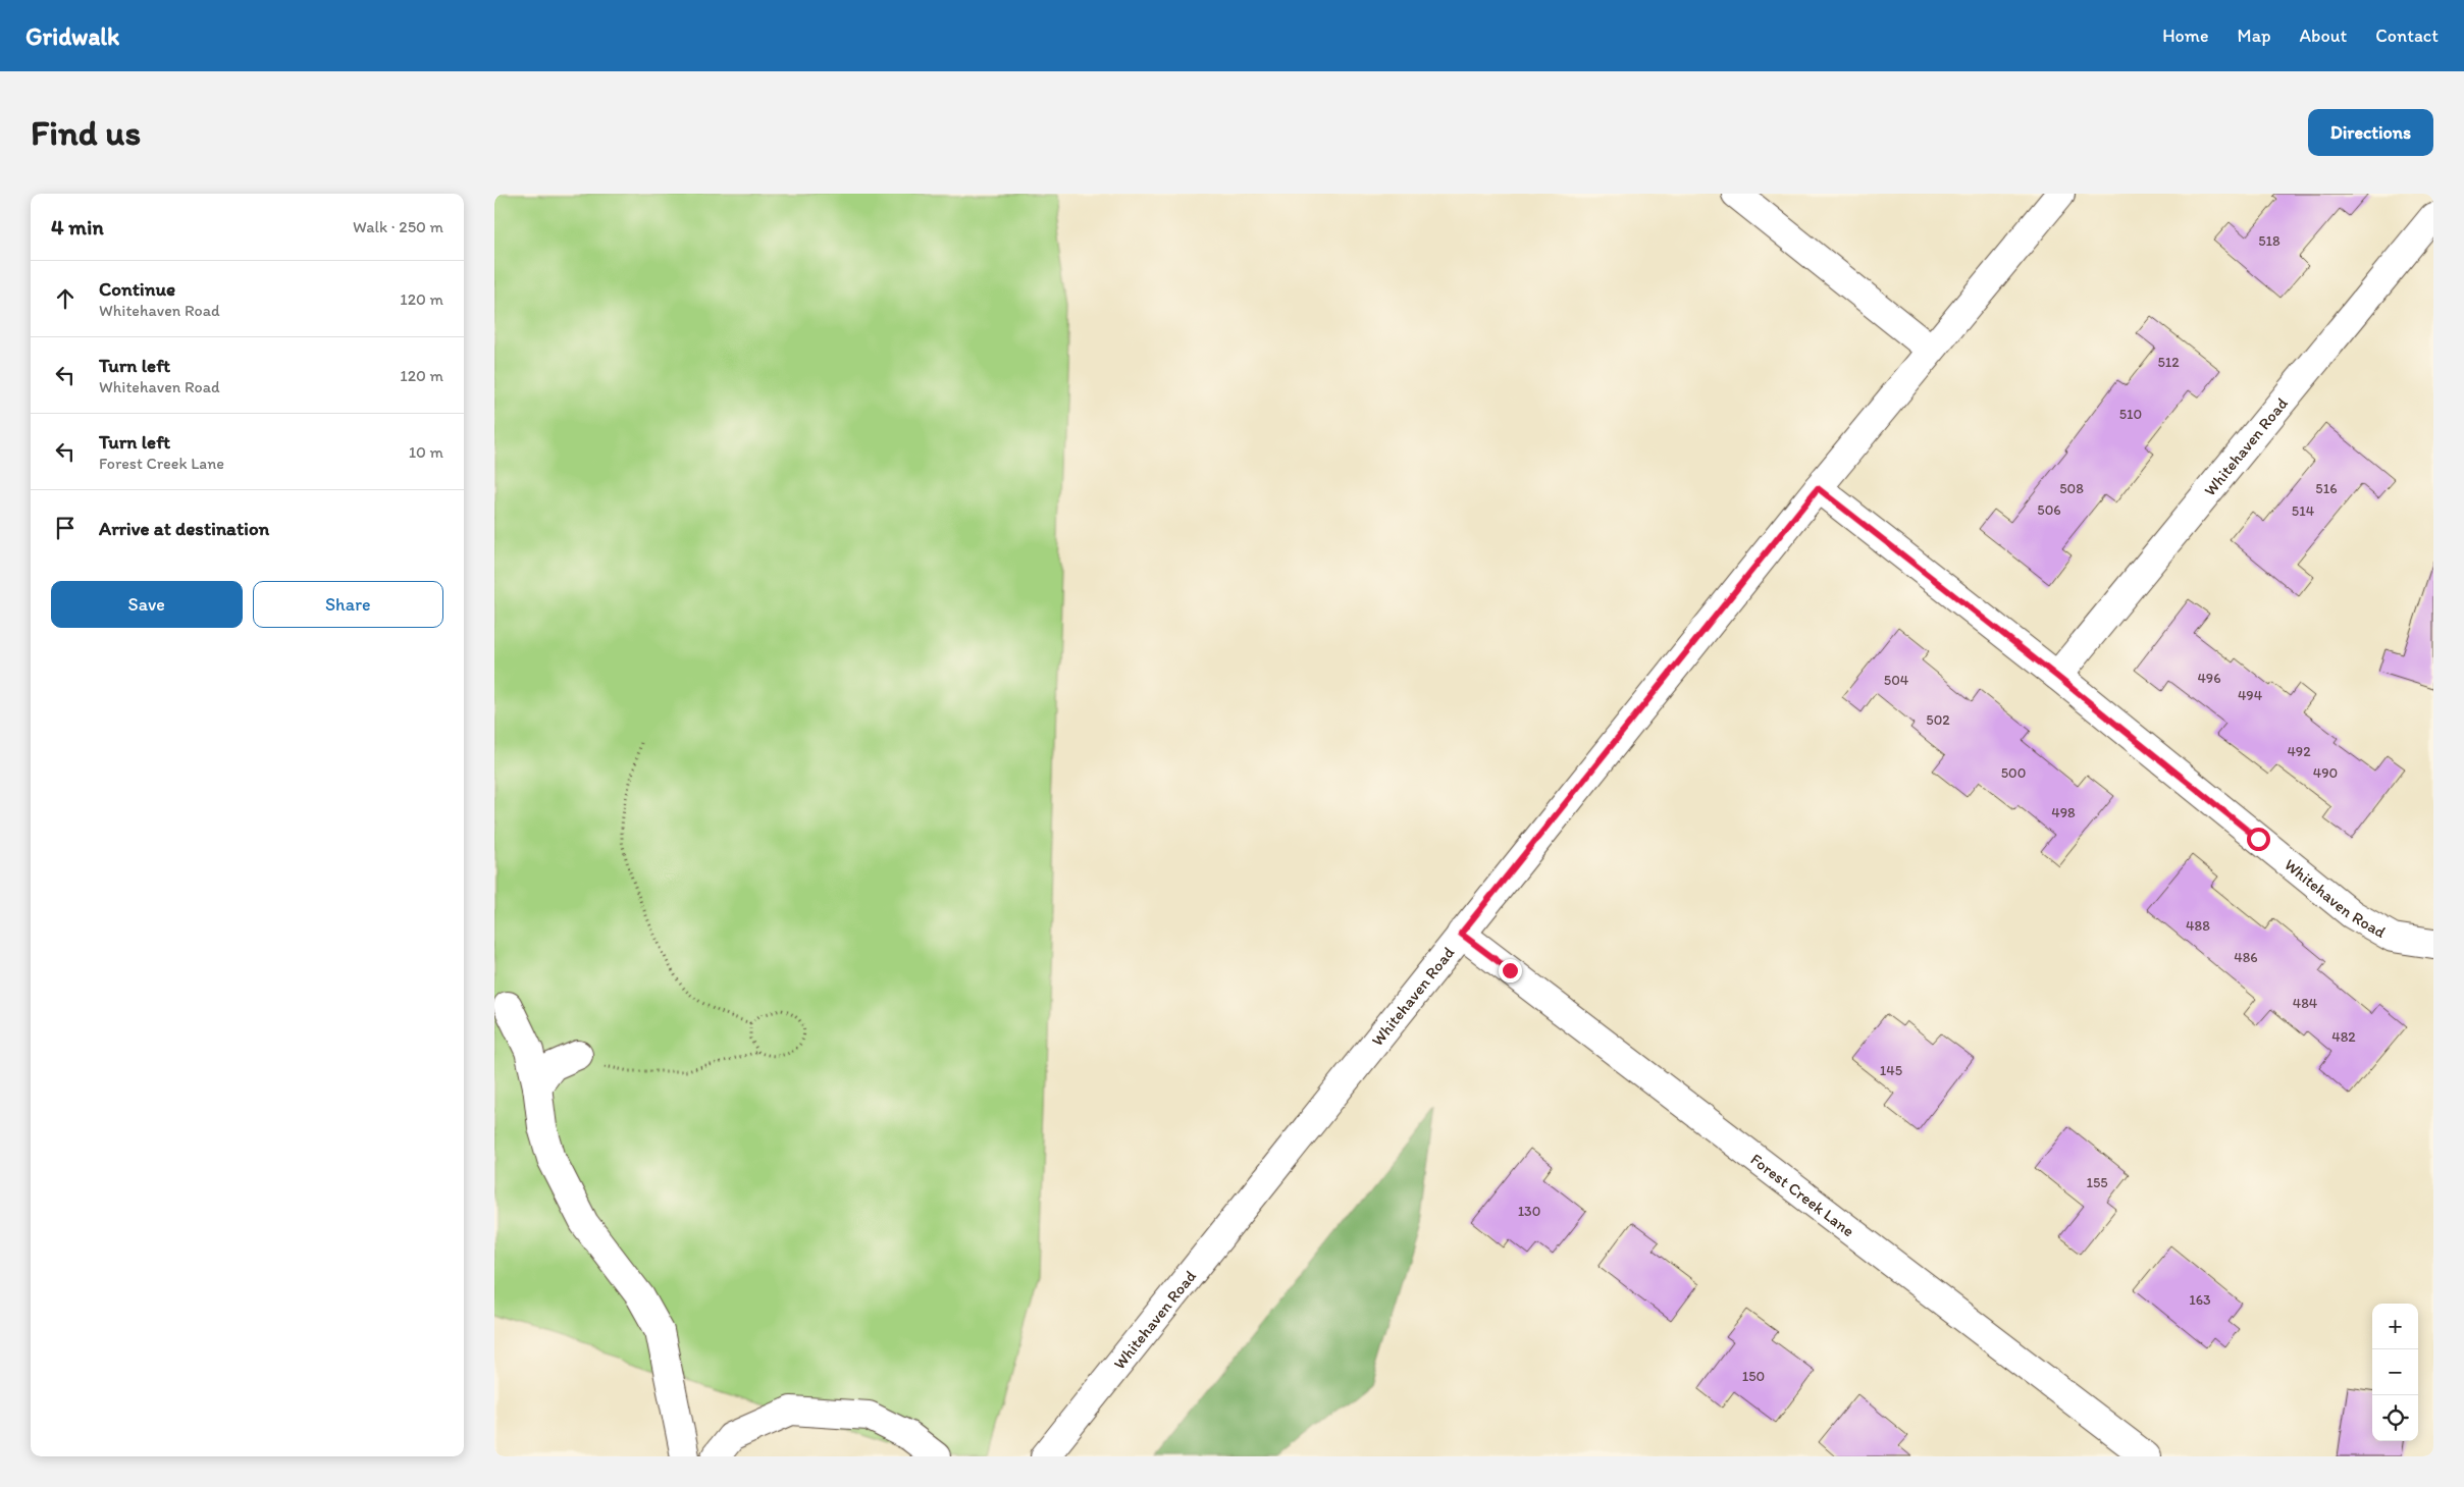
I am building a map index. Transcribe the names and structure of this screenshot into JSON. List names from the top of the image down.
{
  "streets": {
    "street": ["Whitehaven Road", "Forest Creek Lane"]
  },
  "crossings": [
    ["Whitehaven Road", "Forest Creek Lane"]
  ],
  "house_numbers": [
    "518",
    "512",
    "510",
    "508",
    "516",
    "506",
    "514",
    "496",
    "504",
    "494",
    "502",
    "492",
    "500",
    "490",
    "498",
    "488",
    "486",
    "484",
    "482",
    "145",
    "155",
    "130",
    "163",
    "150"
  ],
  "page": {
    "header": "Gridwalk",
    "nav": [
      "Home",
      "Map",
      "About",
      "Contact"
    ],
    "buttons": [
      "Directions",
      ["Save", "Share"]
    ],
    "title": "Find us",
    "heading": ["4 min", "Walk · 250 m"],
    "list": [
      ["Continue", "Whitehaven Road", "120 m"],
      ["Turn left", "Whitehaven Road", "120 m"],
      ["Turn left", "Forest Creek Lane", "10 m"],
      "Arrive at destination"
    ],
    "map_buttons": ["+", "−"]
  }
}
